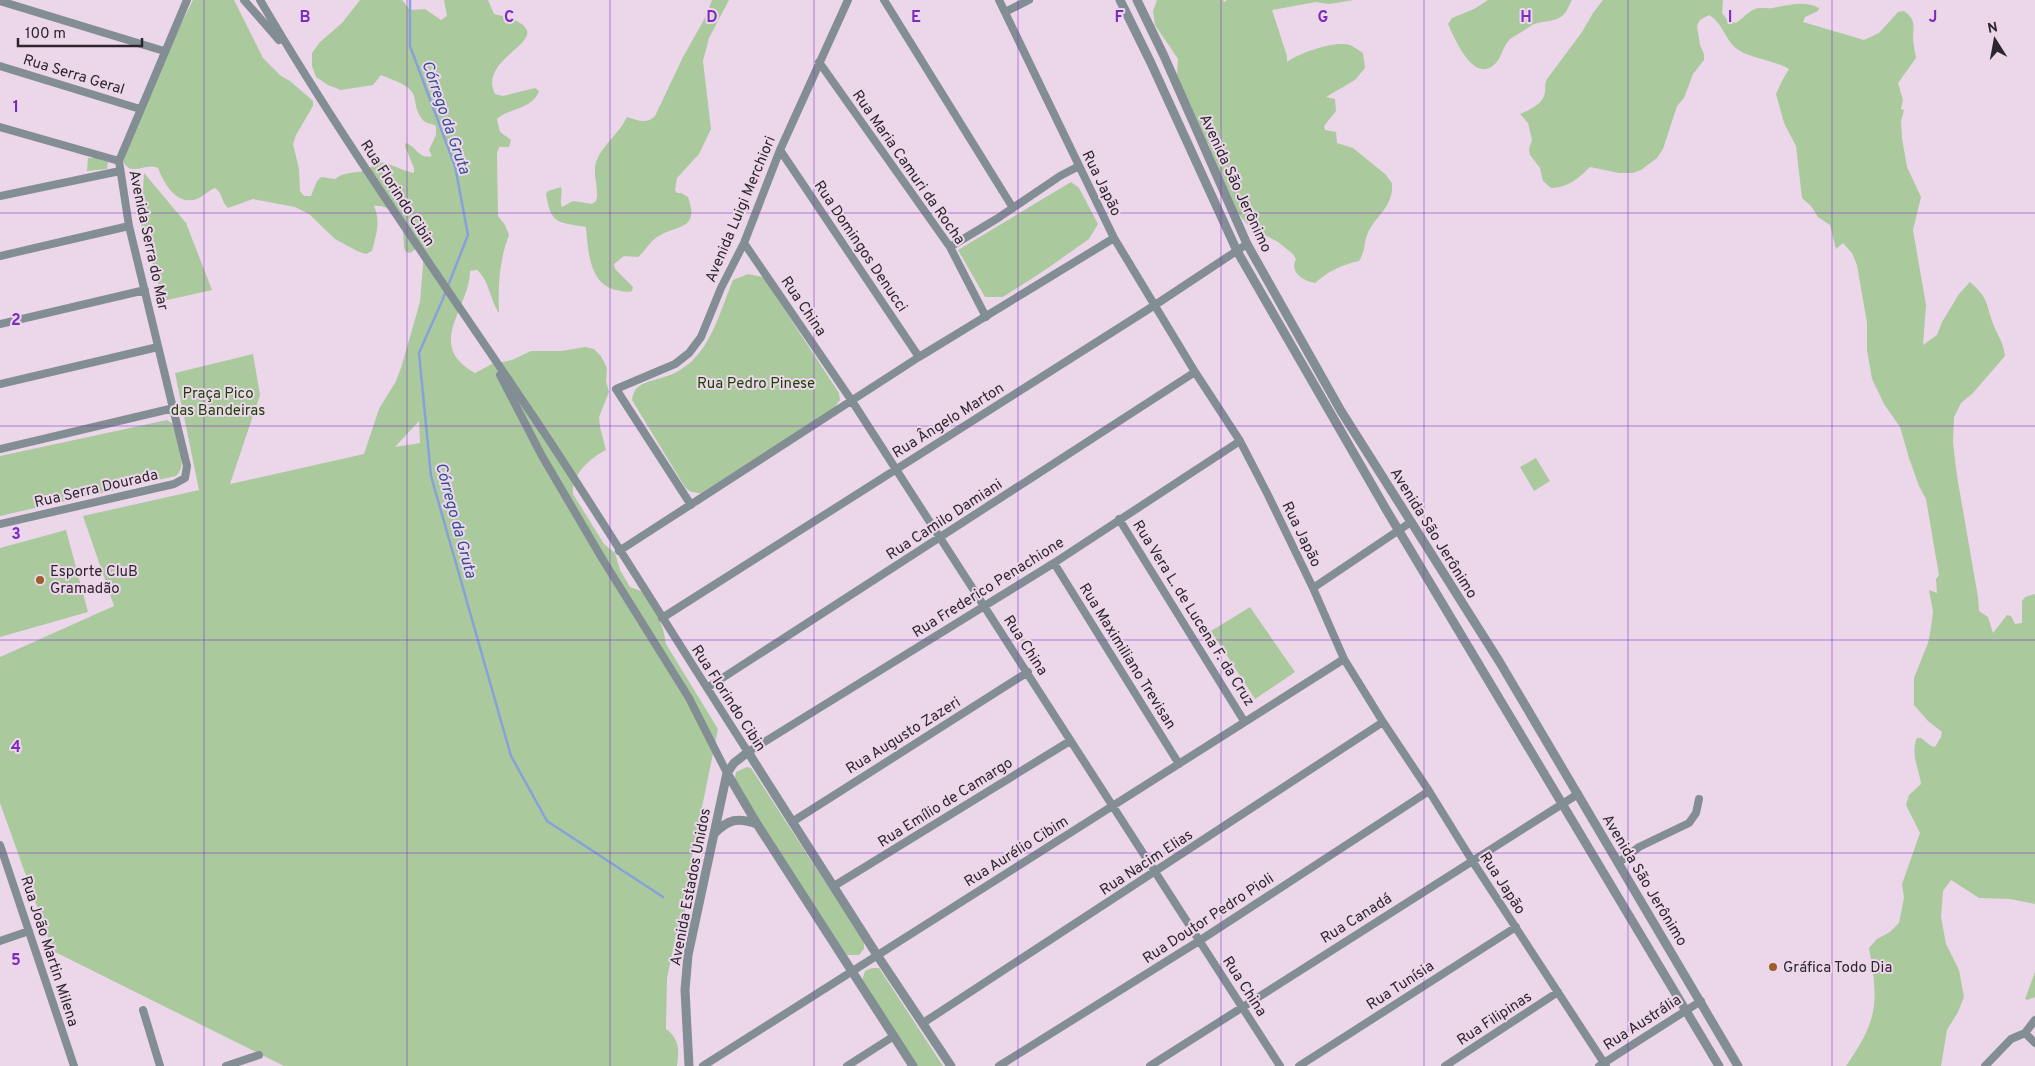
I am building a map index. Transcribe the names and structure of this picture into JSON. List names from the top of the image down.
{
  "streets": {
    "street": [
      "Rua Serra Geral",
      "Rua Maria Camuri da Rocha",
      "Rua Japão",
      "Avenida São Jerônimo",
      "Rua Florindo Cibin",
      "Avenida Luigi Merchiori",
      "Avenida Serra do Mar",
      "Rua Domingos Denucci",
      "Rua China",
      "Rua Ângelo Marton",
      "Rua Serra Dourada",
      "Rua Camilo Damiani",
      "Rua Frederico Penachione",
      "Rua Vera L. de Lucena F. da Cruz",
      "Rua Maximiliano Trevisan",
      "Rua Augusto Zazeri",
      "Rua Emílio de Camargo",
      "Rua Aurélio Cibim",
      "Rua Nacim Elias",
      "Avenida Estados Unidos",
      "Rua Doutor Pedro Pioli",
      "Rua Canadá",
      "Rua João Martin Milena",
      "Rua Tunísia",
      "Rua Filipinas",
      "Rua Austrália"
    ]
  },
  "crossings": [
    ["Rua Serra Geral", "Avenida Serra do Mar"],
    ["Rua Maria Camuri da Rocha", "Avenida Luigi Merchiori"],
    ["Rua Japão", "Rua Ângelo Marton"],
    ["Rua Japão", "Rua Camilo Damiani"],
    ["Rua Japão", "Rua Frederico Penachione"],
    ["Rua Japão", "Rua Aurélio Cibim"],
    ["Rua Japão", "Rua Nacim Elias"],
    ["Rua Japão", "Rua Doutor Pedro Pioli"],
    ["Rua Japão", "Rua Canadá"],
    ["Rua Japão", "Rua Tunísia"],
    ["Rua Japão", "Rua Filipinas"],
    ["Rua Japão", "Rua Austrália"],
    ["Avenida São Jerônimo", "Rua Ângelo Marton"],
    ["Avenida São Jerônimo", "Rua Canadá"],
    ["Avenida São Jerônimo", "Rua Austrália"],
    ["Rua Florindo Cibin", "Rua Ângelo Marton"],
    ["Rua Florindo Cibin", "Rua Camilo Damiani"],
    ["Rua Florindo Cibin", "Rua Frederico Penachione"],
    ["Rua Florindo Cibin", "Rua Augusto Zazeri"],
    ["Rua Florindo Cibin", "Rua Emílio de Camargo"],
    ["Rua Florindo Cibin", "Rua Aurélio Cibim"],
    ["Rua Florindo Cibin", "Rua Nacim Elias"],
    ["Rua Florindo Cibin", "Avenida Estados Unidos"],
    ["Avenida Luigi Merchiori", "Rua Domingos Denucci"],
    ["Avenida Luigi Merchiori", "Rua China"],
    ["Avenida Serra do Mar", "Rua Serra Dourada"],
    ["Rua China", "Rua Ângelo Marton"],
    ["Rua China", "Rua Camilo Damiani"],
    ["Rua China", "Rua Frederico Penachione"],
    ["Rua China", "Rua Augusto Zazeri"],
    ["Rua China", "Rua Emílio de Camargo"],
    ["Rua China", "Rua Aurélio Cibim"],
    ["Rua China", "Rua Nacim Elias"],
    ["Rua China", "Rua Doutor Pedro Pioli"],
    ["Rua China", "Rua Canadá"],
    ["Rua Frederico Penachione", "Rua Vera L. de Lucena F. da Cruz"],
    ["Rua Frederico Penachione", "Rua Maximiliano Trevisan"],
    ["Rua Vera L. de Lucena F. da Cruz", "Rua Aurélio Cibim"],
    ["Rua Maximiliano Trevisan", "Rua Aurélio Cibim"]
  ],
  "water": ["Córrego da Gruta"],
  "parks": ["Rua Pedro Pinese", "Praça Pico das Bandeiras"],
  "places": ["Esporte CluB Gramadão", "Gráfica Todo Dia"],
  "scale_bar": "100 m",
  "north": "top",
  "grid": {
    "columns": [
      "B",
      "C",
      "D",
      "E",
      "F",
      "G",
      "H",
      "I",
      "J"
    ],
    "rows": [
      "1",
      "2",
      "3",
      "4",
      "5"
    ]
  }
}
